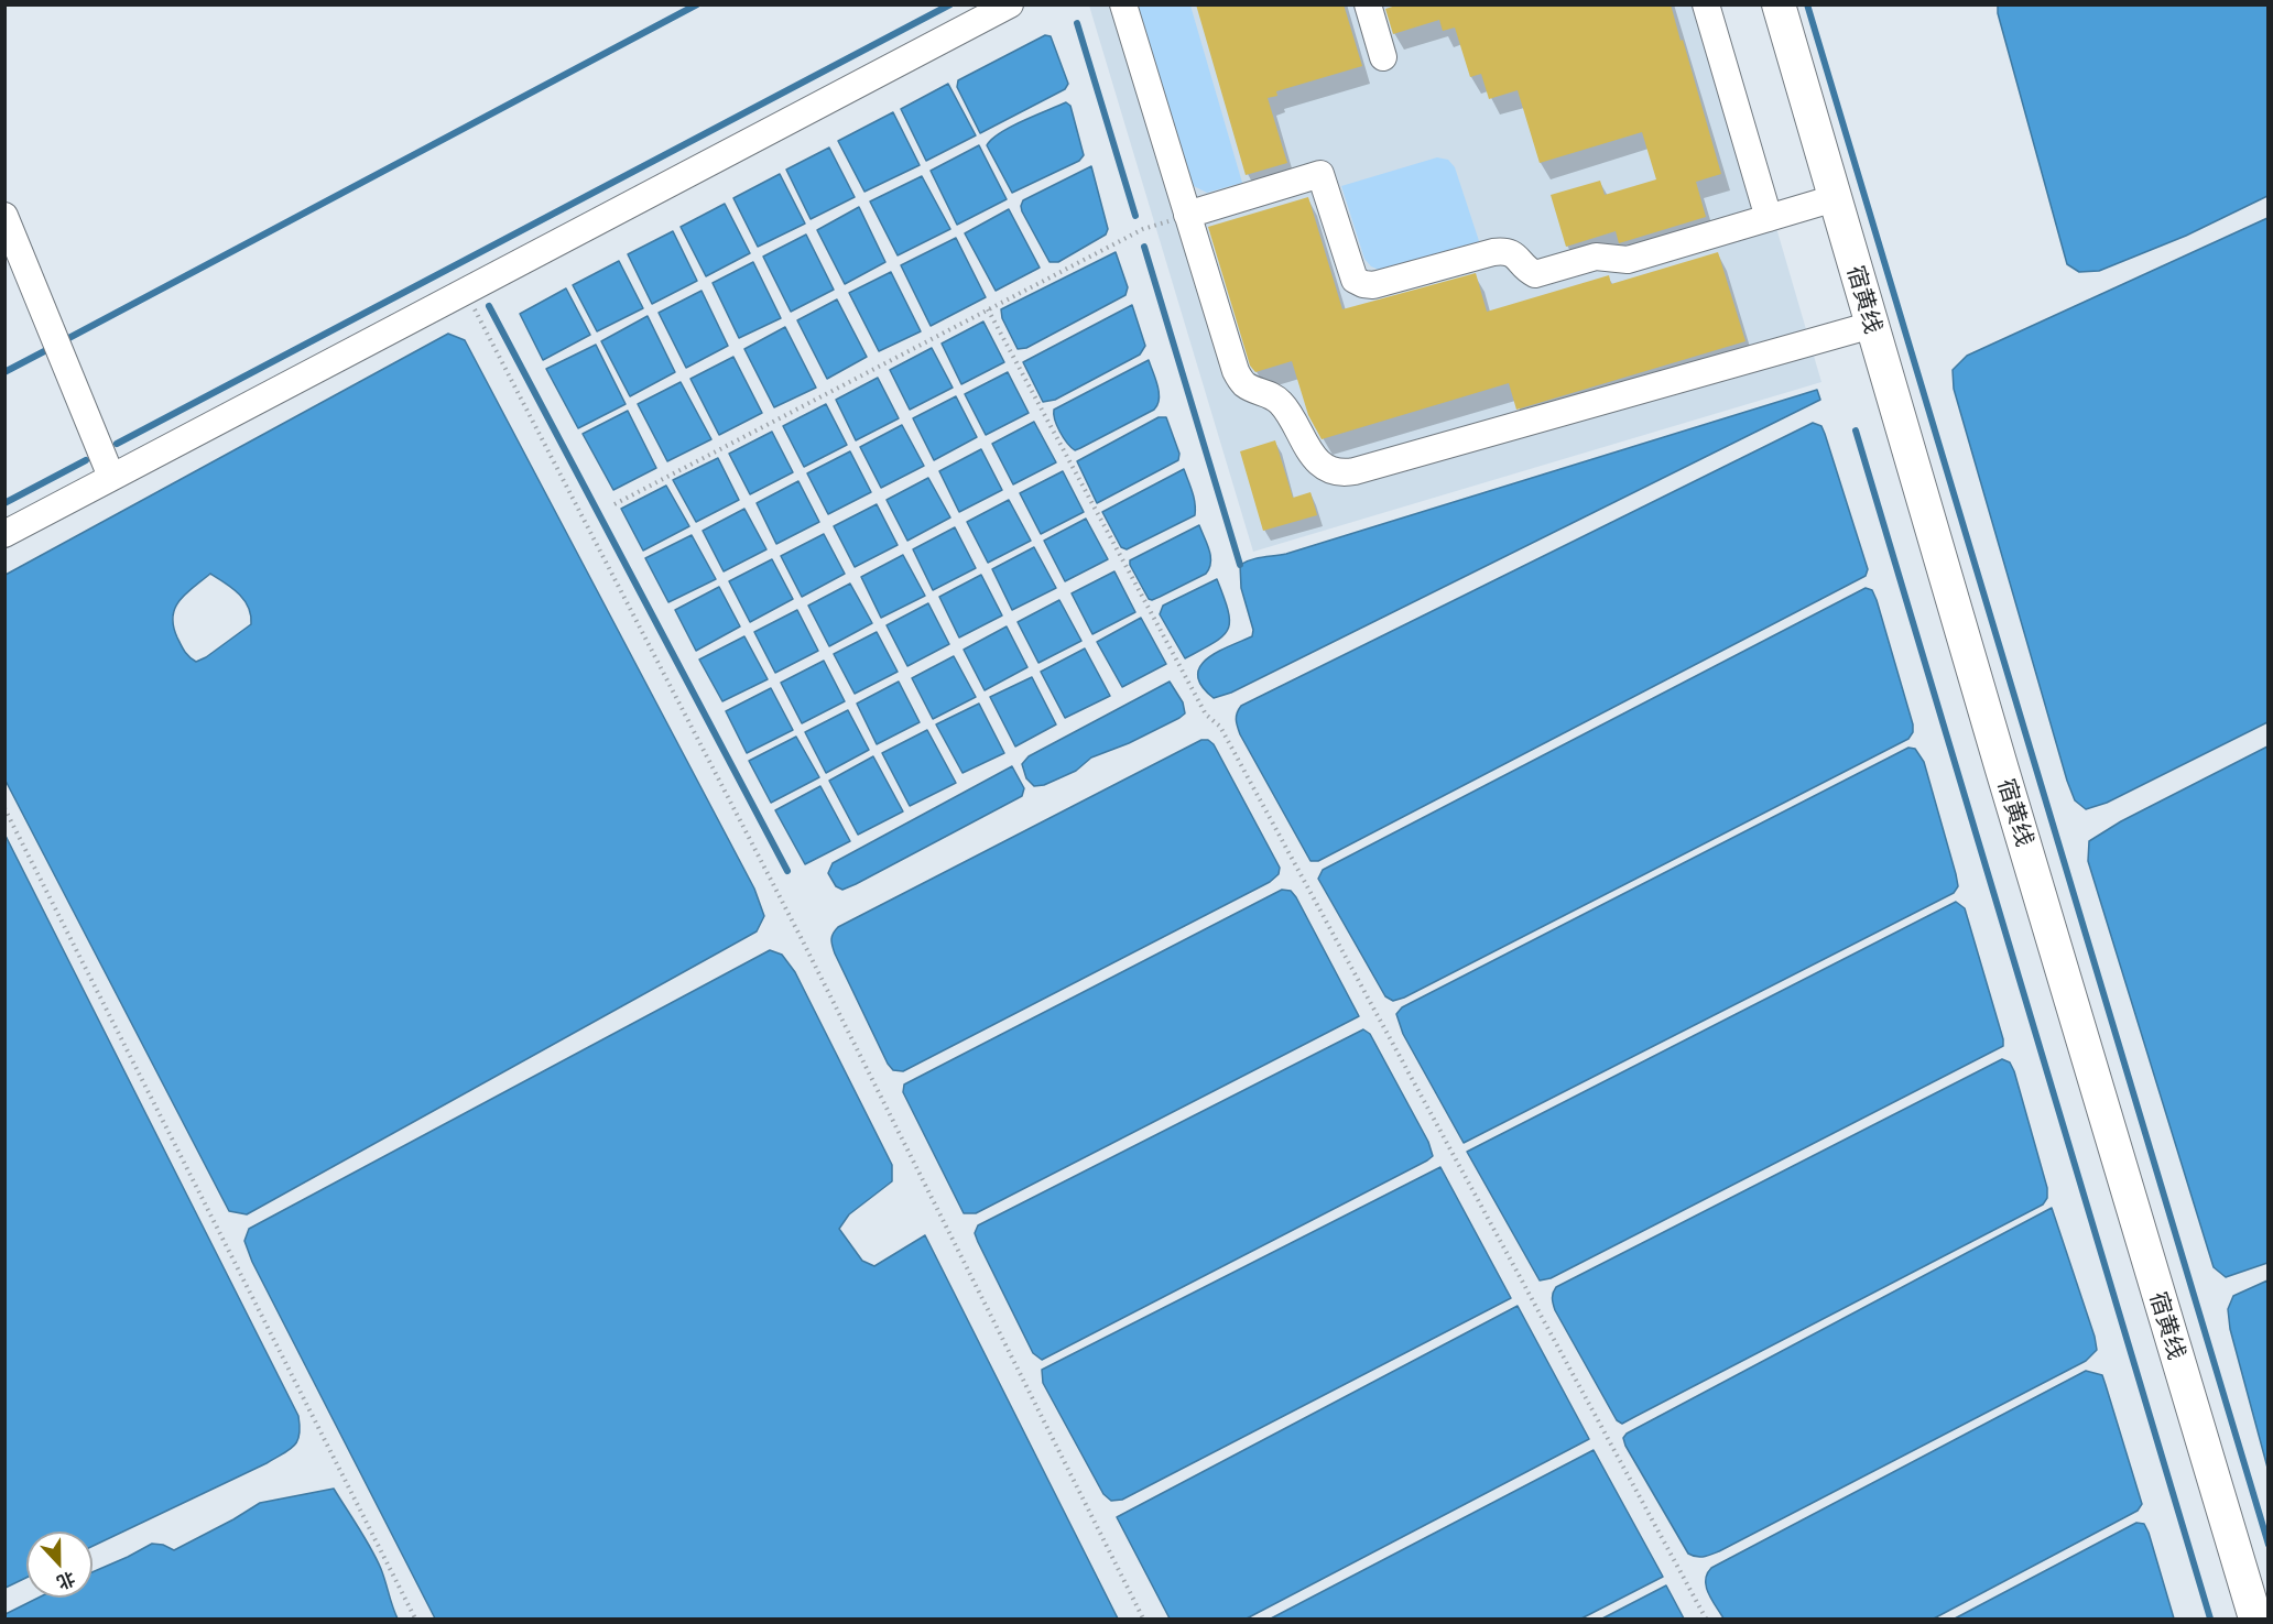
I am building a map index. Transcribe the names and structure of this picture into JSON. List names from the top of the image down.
{
  "streets": {
    "main road": ["宿黄线"]
  },
  "north": "bottom"
}
